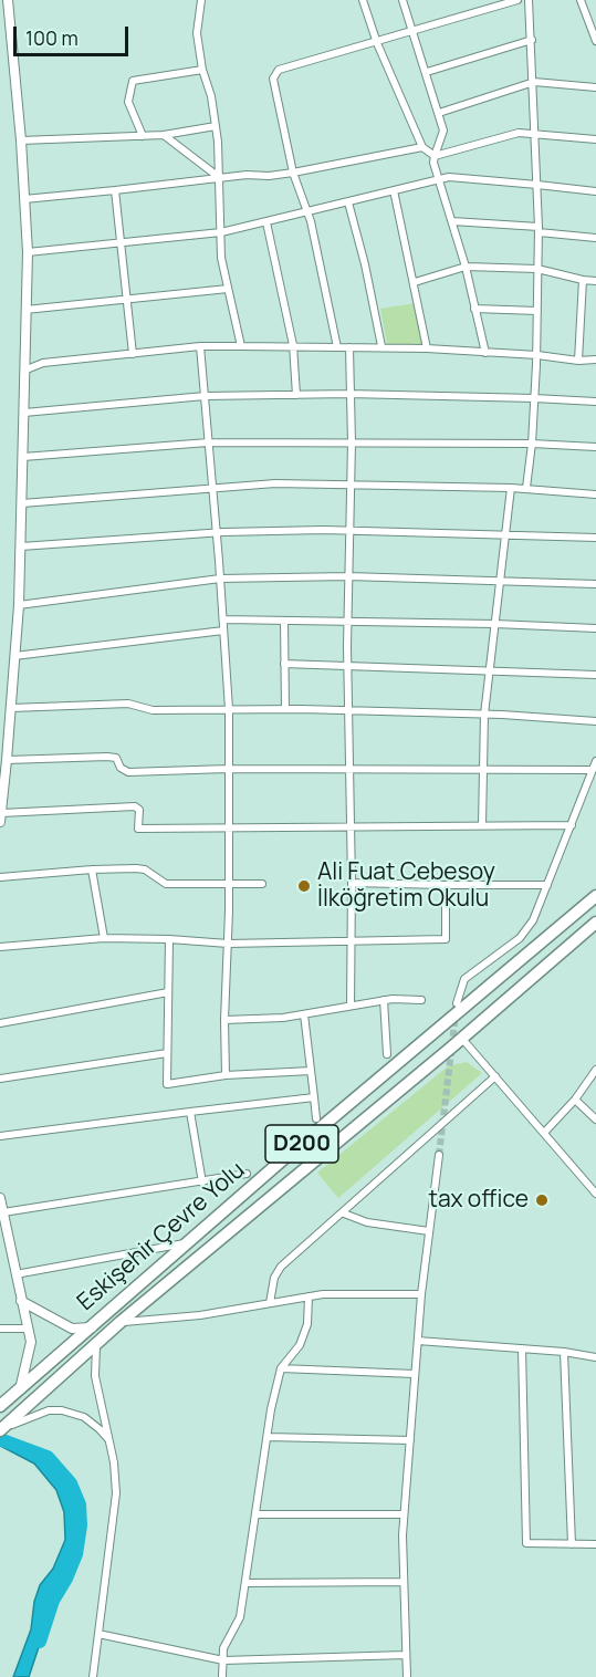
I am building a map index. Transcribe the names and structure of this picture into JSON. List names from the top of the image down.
{
  "streets": {
    "highway": ["D200", "Eskişehir Çevre Yolu"]
  },
  "places": ["Ali Fuat Cebesoy İlköğretim Okulu", "tax office"],
  "scale_bar": "100 m"
}
